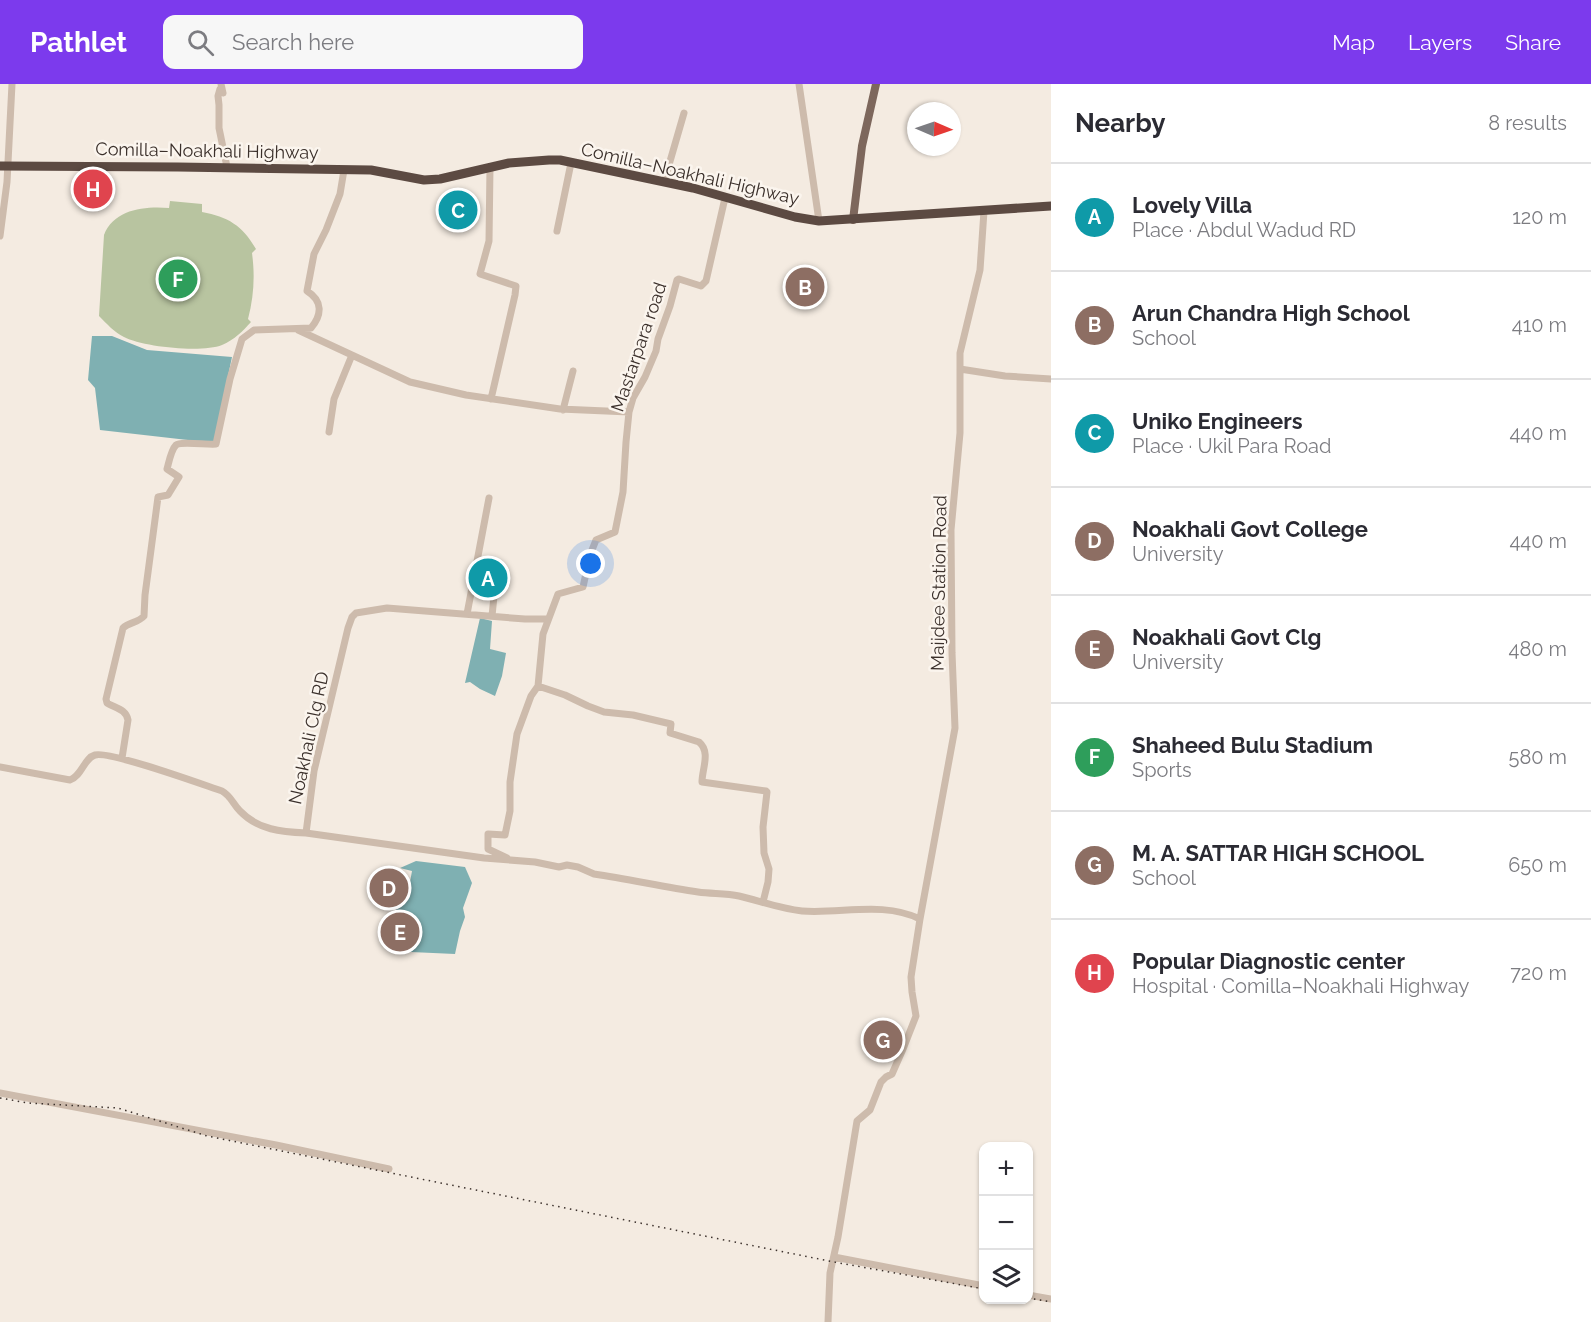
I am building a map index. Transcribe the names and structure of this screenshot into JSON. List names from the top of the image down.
{
  "streets": {
    "highway": ["Comilla–Noakhali Highway"],
    "street": ["Mastarpara road", "Maijdee Station Road", "Noakhali Clg RD"]
  },
  "crossings": [
    ["Comilla–Noakhali Highway", "Mastarpara road"],
    ["Comilla–Noakhali Highway", "Maijdee Station Road"],
    ["Mastarpara road", "Noakhali Clg RD"]
  ],
  "north": "right",
  "page": {
    "header": "Pathlet",
    "search": "Search here",
    "nav": ["Map", "Layers", "Share"],
    "heading": ["Nearby", "8 results"],
    "list": [
      {
        "mark": "A",
        "name": "Lovely Villa",
        "note": "Place · Abdul Wadud RD",
        "value": "120 m"
      },
      {
        "mark": "B",
        "name": "Arun Chandra High School",
        "note": "School",
        "value": "410 m"
      },
      {
        "mark": "C",
        "name": "Uniko Engineers",
        "note": "Place · Ukil Para Road",
        "value": "440 m"
      },
      {
        "mark": "D",
        "name": "Noakhali Govt College",
        "note": "University",
        "value": "440 m"
      },
      {
        "mark": "E",
        "name": "Noakhali Govt Clg",
        "note": "University",
        "value": "480 m"
      },
      {
        "mark": "F",
        "name": "Shaheed Bulu Stadium",
        "note": "Sports",
        "value": "580 m"
      },
      {
        "mark": "G",
        "name": "M. A. SATTAR HIGH SCHOOL",
        "note": "School",
        "value": "650 m"
      },
      {
        "mark": "H",
        "name": "Popular Diagnostic center",
        "note": "Hospital · Comilla–Noakhali Highway",
        "value": "720 m"
      }
    ],
    "pins": [
      "H",
      "C",
      "F",
      "B",
      "A",
      "D",
      "E",
      "G"
    ],
    "map_buttons": ["+", "−"]
  }
}
